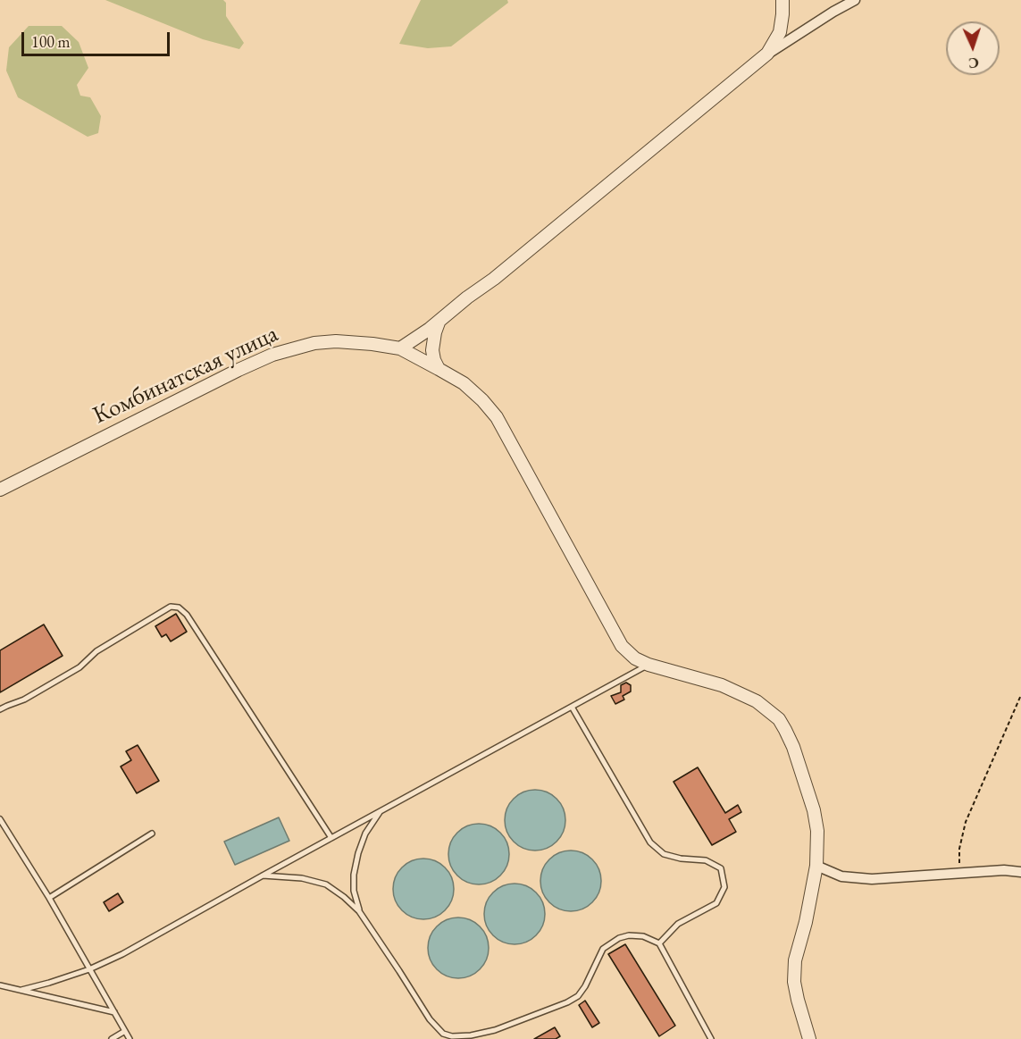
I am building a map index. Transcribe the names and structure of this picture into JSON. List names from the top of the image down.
{
  "streets": {
    "street": ["Комбинатская улица"]
  },
  "scale_bar": "100 m",
  "north": "bottom"
}
